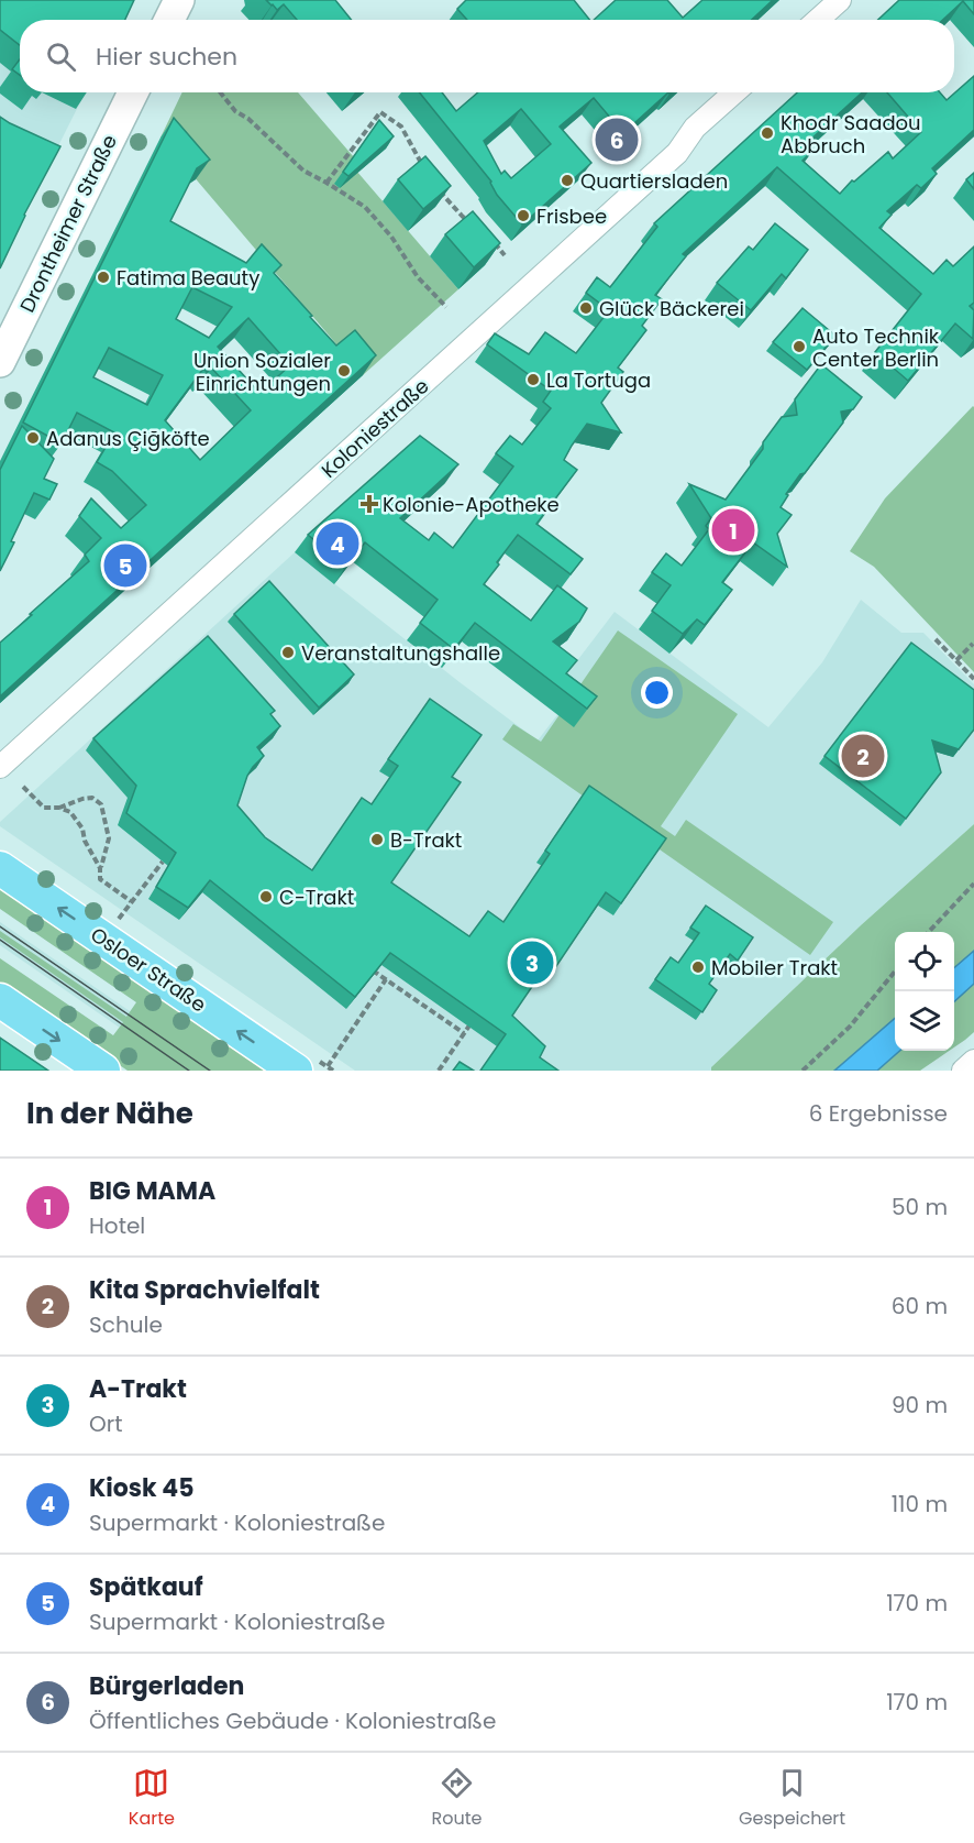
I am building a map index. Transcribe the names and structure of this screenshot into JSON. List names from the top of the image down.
{
  "streets": {
    "main road": ["Drontheimer Straße", "Osloer Straße"],
    "street": ["Koloniestraße"]
  },
  "places": {
    "other": [
      "Khodr Saadou Abbruch",
      "Quartiersladen",
      "Frisbee",
      "Fatima Beauty",
      "Glück Bäckerei",
      "Auto Technik Center Berlin",
      "Union Sozialer Einrichtungen",
      "La Tortuga",
      "Adanus Çiğköfte",
      "Veranstaltungshalle",
      "B-Trakt",
      "C-Trakt",
      "Mobiler Trakt"
    ],
    "health": ["Kolonie-Apotheke"]
  },
  "page": {
    "search": "Hier suchen",
    "pins": [
      "6",
      "1",
      "4",
      "5",
      "2",
      "3"
    ],
    "heading": ["In der Nähe", "6 Ergebnisse"],
    "list": [
      {
        "mark": "1",
        "name": "BIG MAMA",
        "note": "Hotel",
        "value": "50 m"
      },
      {
        "mark": "2",
        "name": "Kita Sprachvielfalt",
        "note": "Schule",
        "value": "60 m"
      },
      {
        "mark": "3",
        "name": "A-Trakt",
        "note": "Ort",
        "value": "90 m"
      },
      {
        "mark": "4",
        "name": "Kiosk 45",
        "note": "Supermarkt · Koloniestraße",
        "value": "110 m"
      },
      {
        "mark": "5",
        "name": "Spätkauf",
        "note": "Supermarkt · Koloniestraße",
        "value": "170 m"
      },
      {
        "mark": "6",
        "name": "Bürgerladen",
        "note": "Öffentliches Gebäude · Koloniestraße",
        "value": "170 m"
      }
    ],
    "nav": ["Karte", "Route", "Gespeichert"]
  }
}
